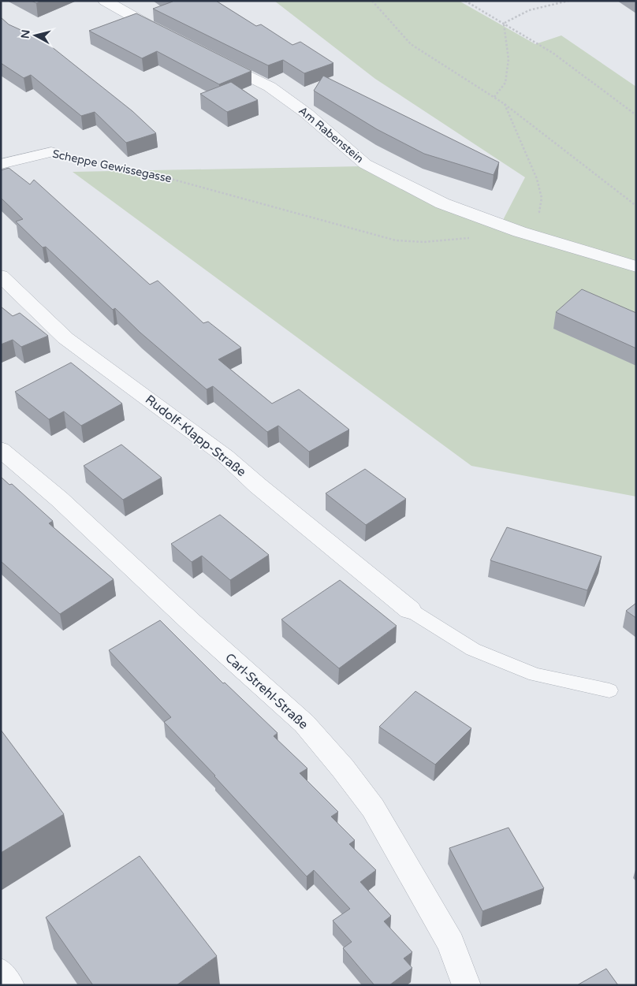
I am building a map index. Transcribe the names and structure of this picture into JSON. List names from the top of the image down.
{
  "streets": {
    "street": [
      "Am Rabenstein",
      "Scheppe Gewissegasse",
      "Rudolf-Klapp-Straße",
      "Carl-Strehl-Straße"
    ]
  },
  "north": "left"
}
